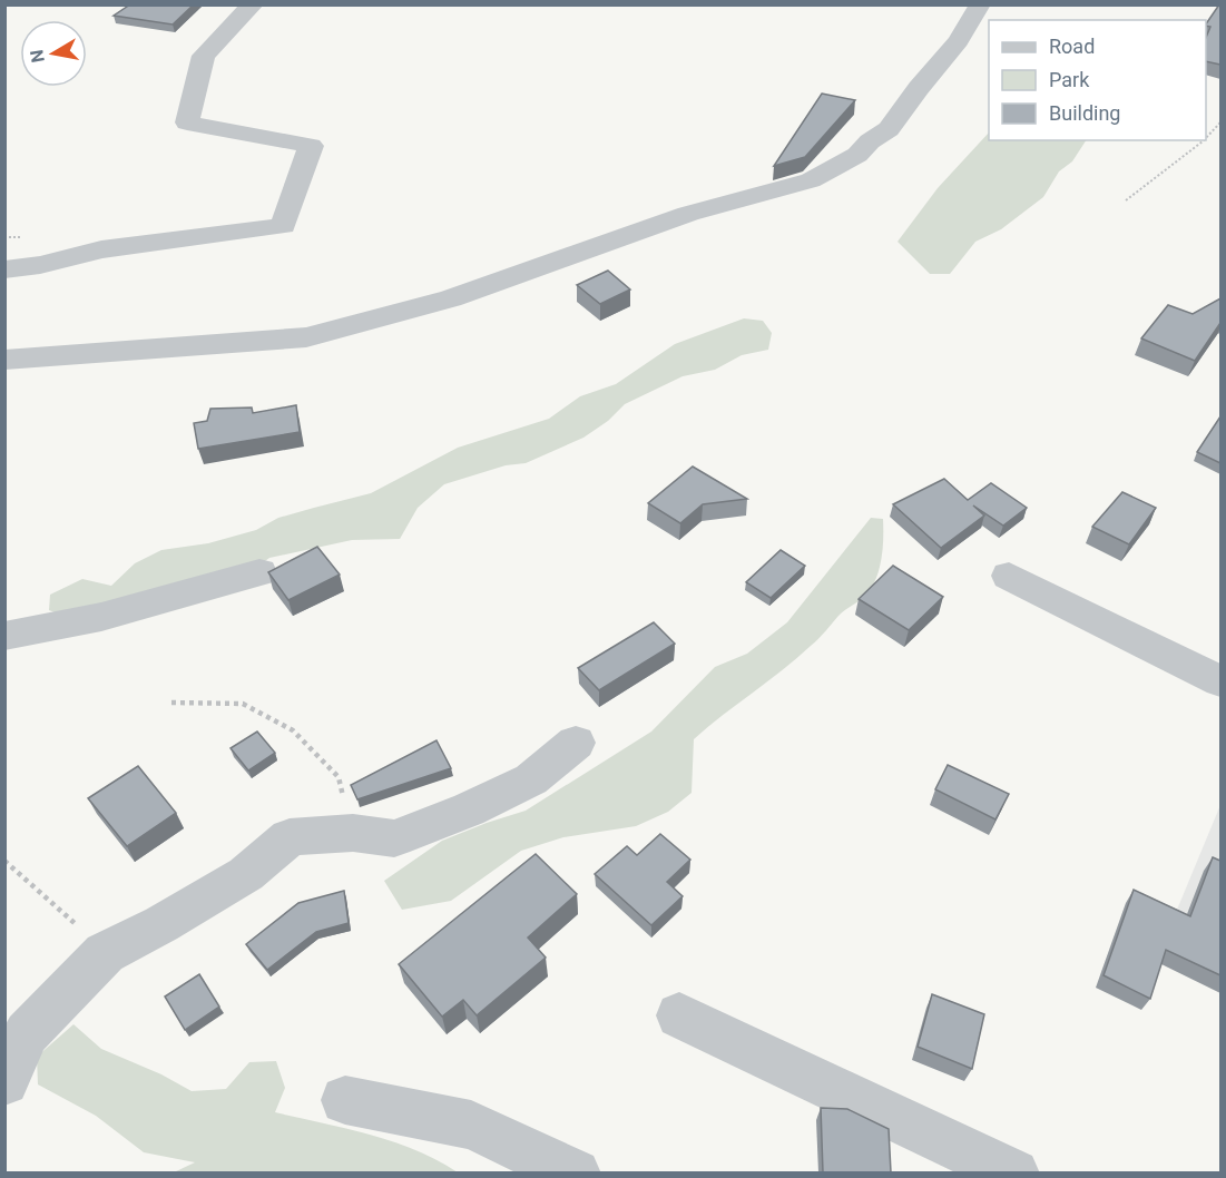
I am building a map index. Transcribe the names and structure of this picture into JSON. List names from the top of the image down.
{
  "legend": ["Road", "Park", "Building"],
  "north": "left"
}
